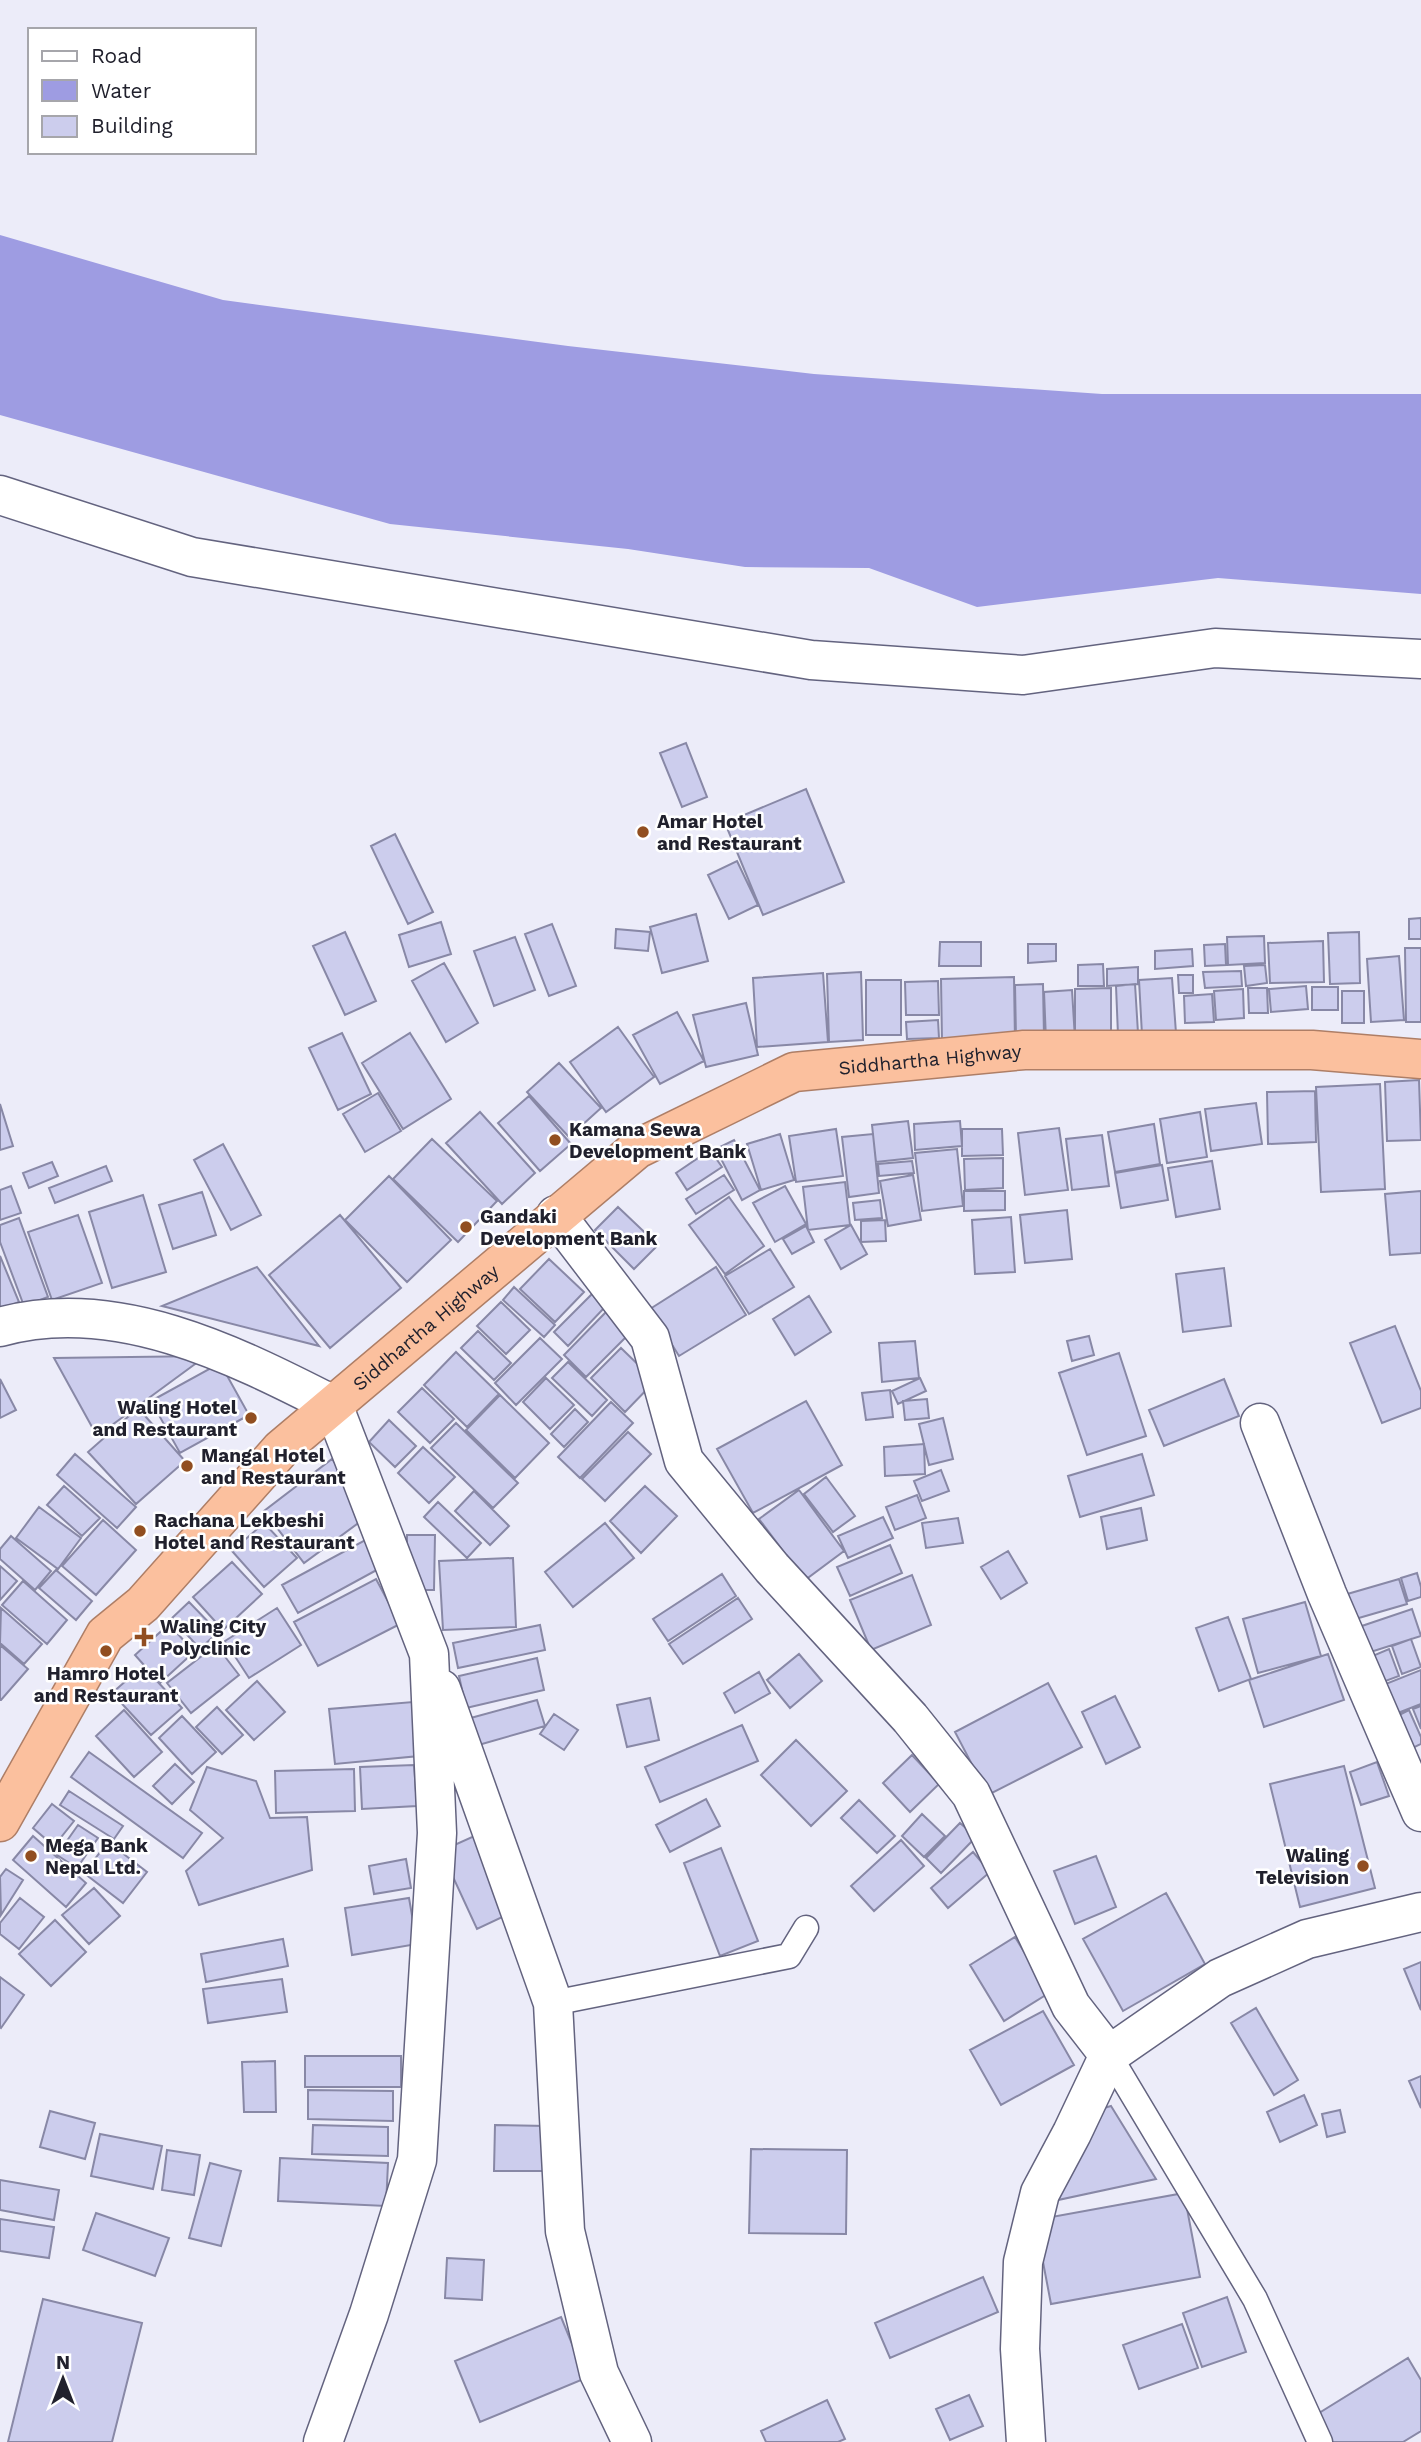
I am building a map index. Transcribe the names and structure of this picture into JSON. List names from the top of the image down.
{
  "streets": {
    "highway": ["Siddhartha Highway"]
  },
  "places": {
    "other": [
      "Amar Hotel and Restaurant",
      "Kamana Sewa Development Bank",
      "Gandaki Development Bank",
      "Waling Hotel and Restaurant",
      "Mangal Hotel and Restaurant",
      "Rachana Lekbeshi Hotel and Restaurant",
      "Hamro Hotel and Restaurant",
      "Mega Bank Nepal Ltd.",
      "Waling Television"
    ],
    "health": ["Waling City Polyclinic"]
  },
  "legend": ["Road", "Water", "Building"],
  "north": "top"
}
